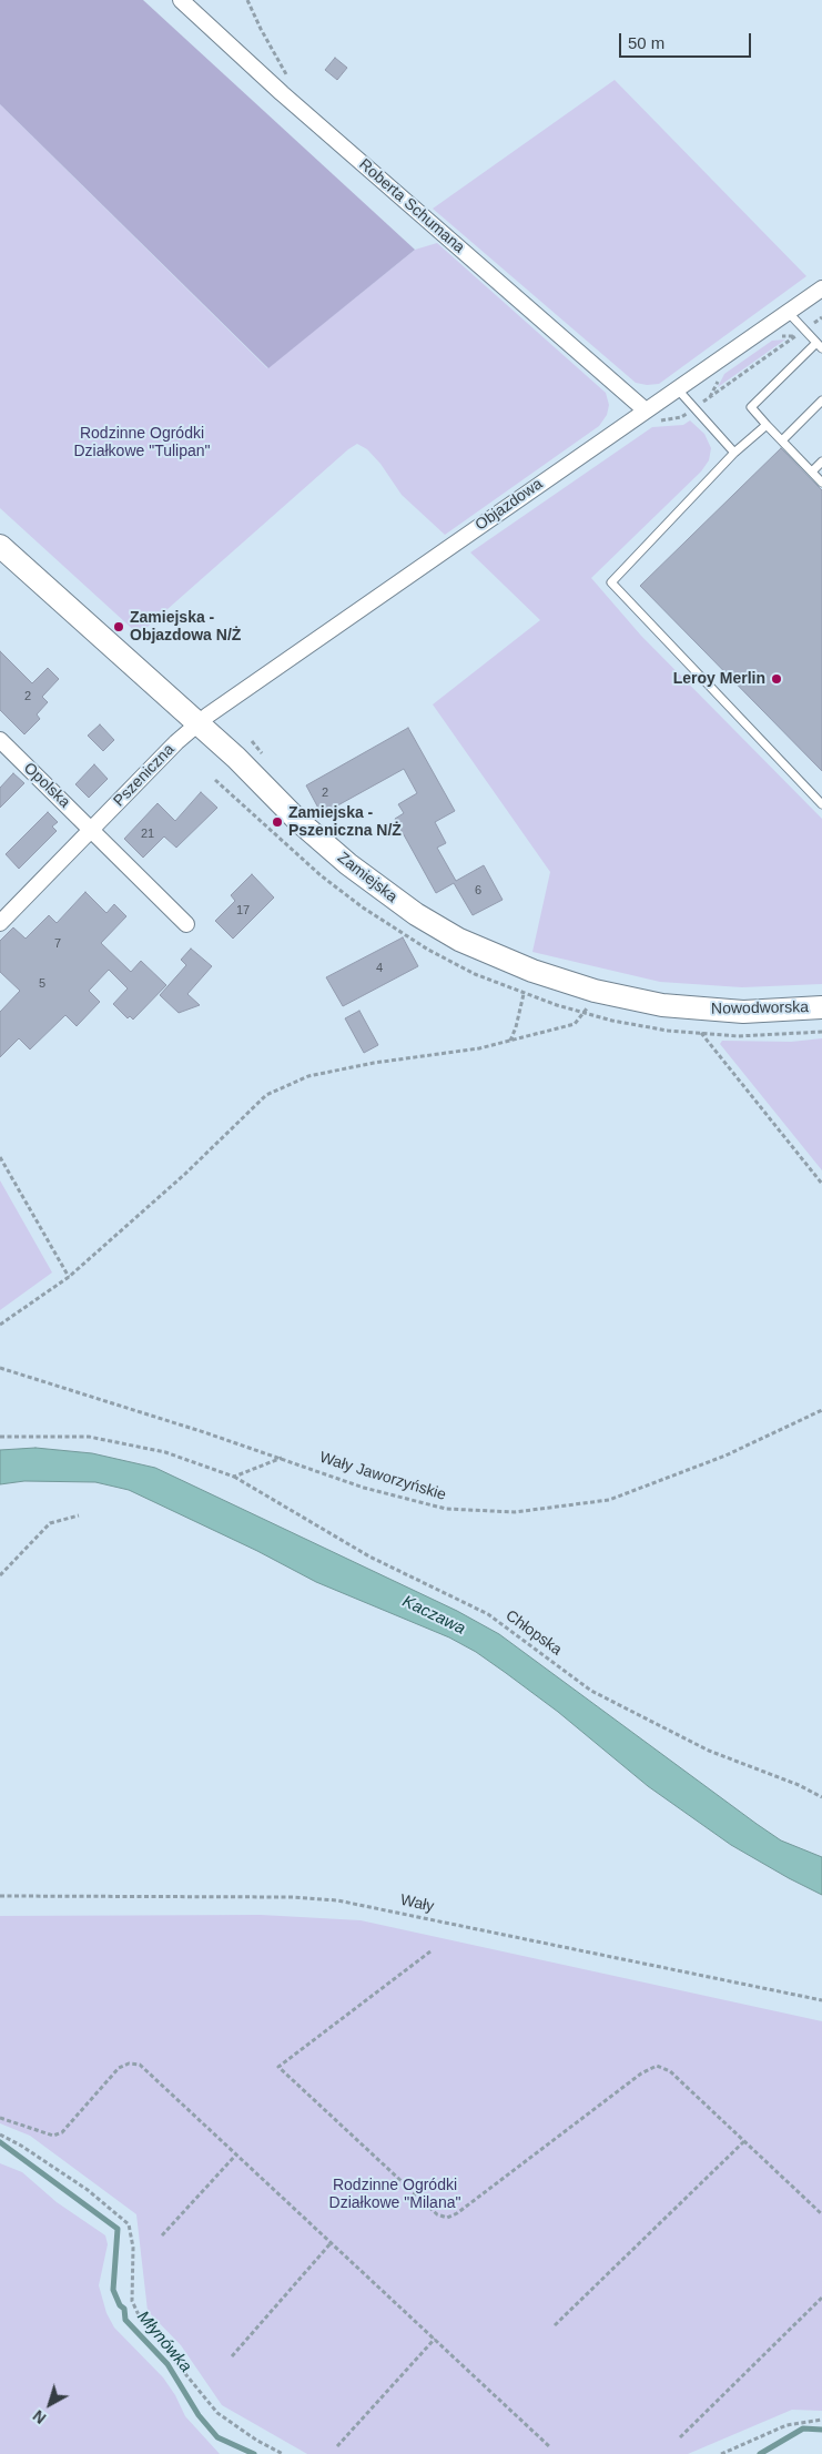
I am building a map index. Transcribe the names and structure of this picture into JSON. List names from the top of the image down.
{
  "streets": {
    "street": [
      "Roberta Schumana",
      "Objazdowa",
      "Pszeniczna",
      "Opolska",
      "Zamiejska",
      "Nowodworska"
    ],
    "path": ["Wały Jaworzyńskie", "Chłopska", "Wały"]
  },
  "crossings": [
    ["Roberta Schumana", "Objazdowa"],
    ["Objazdowa", "Pszeniczna"],
    ["Objazdowa", "Zamiejska"],
    ["Pszeniczna", "Opolska"],
    ["Pszeniczna", "Zamiejska"],
    ["Zamiejska", "Nowodworska"]
  ],
  "water": ["Kaczawa", "Młynówka"],
  "parks": ["Rodzinne Ogródki Działkowe \"Tulipan\"", "Rodzinne Ogródki Działkowe \"Milana\""],
  "places": ["Zamiejska - Objazdowa N/Ż", "Leroy Merlin", "Zamiejska - Pszeniczna N/Ż"],
  "house_numbers": [
    "2",
    "2",
    "21",
    "6",
    "17",
    "7",
    "4",
    "5"
  ],
  "scale_bar": "50 m",
  "north": "bottom left"
}
